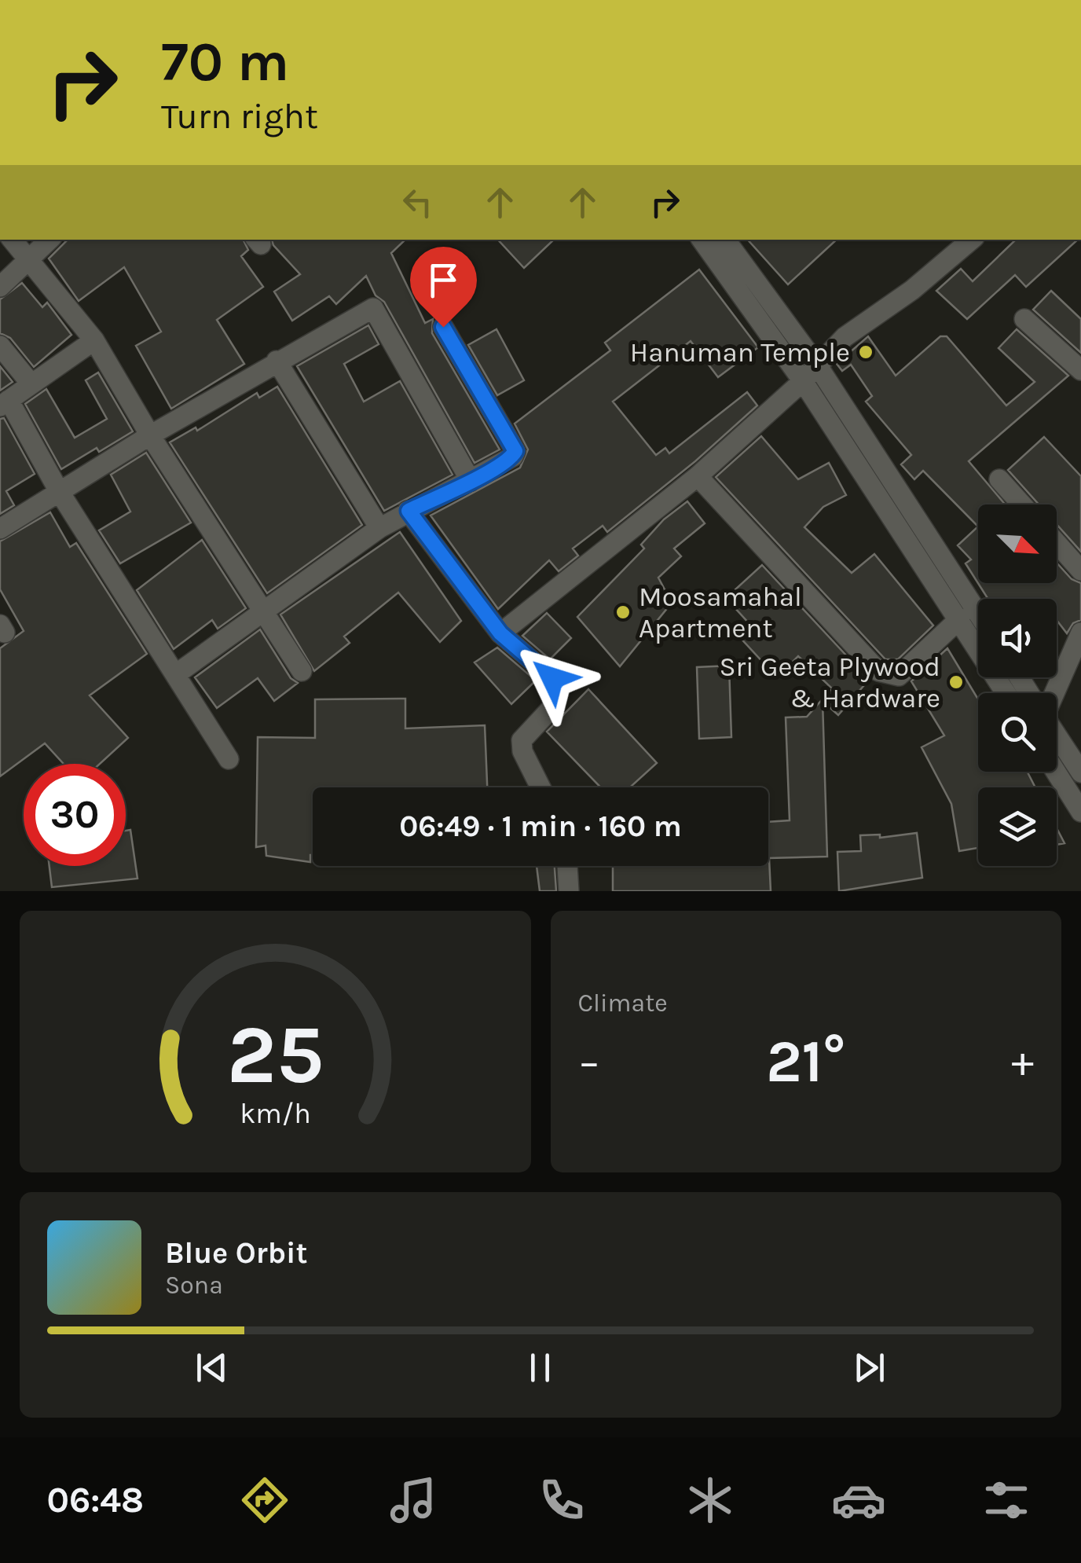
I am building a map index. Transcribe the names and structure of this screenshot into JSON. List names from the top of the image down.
{
  "places": ["Hanuman Temple", "Moosamahal Apartment", "Sri Geeta Plywood & Hardware"],
  "north": "bottom right",
  "page": {
    "turn": ["70 m", "Turn right"],
    "limit": "30",
    "trip": "06:49 · 1 min · 160 m",
    "tile": "Climate",
    "heat": ["−", "21°", "+"],
    "song": ["Blue Orbit", "Sona"],
    "tabs": "06:48",
    "gauge": ["25", "km/h"]
  }
}
